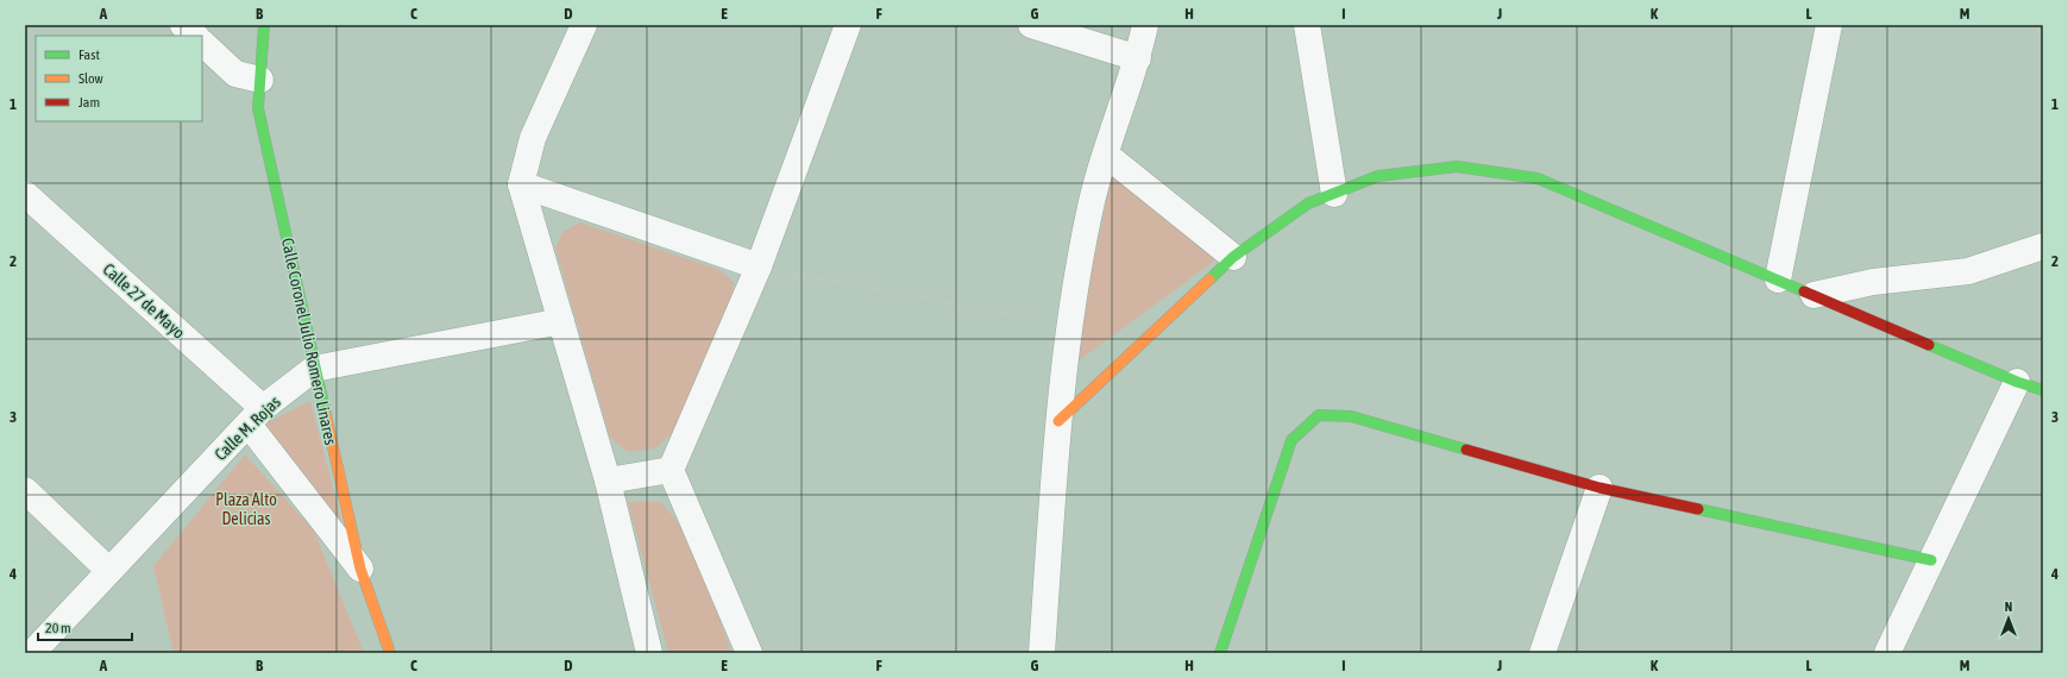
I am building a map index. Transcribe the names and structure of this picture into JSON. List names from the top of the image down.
{
  "streets": {
    "street": ["Calle 27 de Mayo", "Calle Coronel Julio Romero Linares", "Calle M. Rojas"]
  },
  "crossings": [
    ["Calle 27 de Mayo", "Calle Coronel Julio Romero Linares"],
    ["Calle 27 de Mayo", "Calle M. Rojas"],
    ["Calle Coronel Julio Romero Linares", "Calle M. Rojas"]
  ],
  "parks": ["Plaza Alto Delicias"],
  "legend": ["Fast", "Slow", "Jam"],
  "scale_bar": "20 m",
  "north": "top",
  "grid": {
    "columns": [
      "A",
      "B",
      "C",
      "D",
      "E",
      "F",
      "G",
      "H",
      "I",
      "J",
      "K",
      "L",
      "M"
    ],
    "rows": [
      "1",
      "2",
      "3",
      "4"
    ]
  }
}
